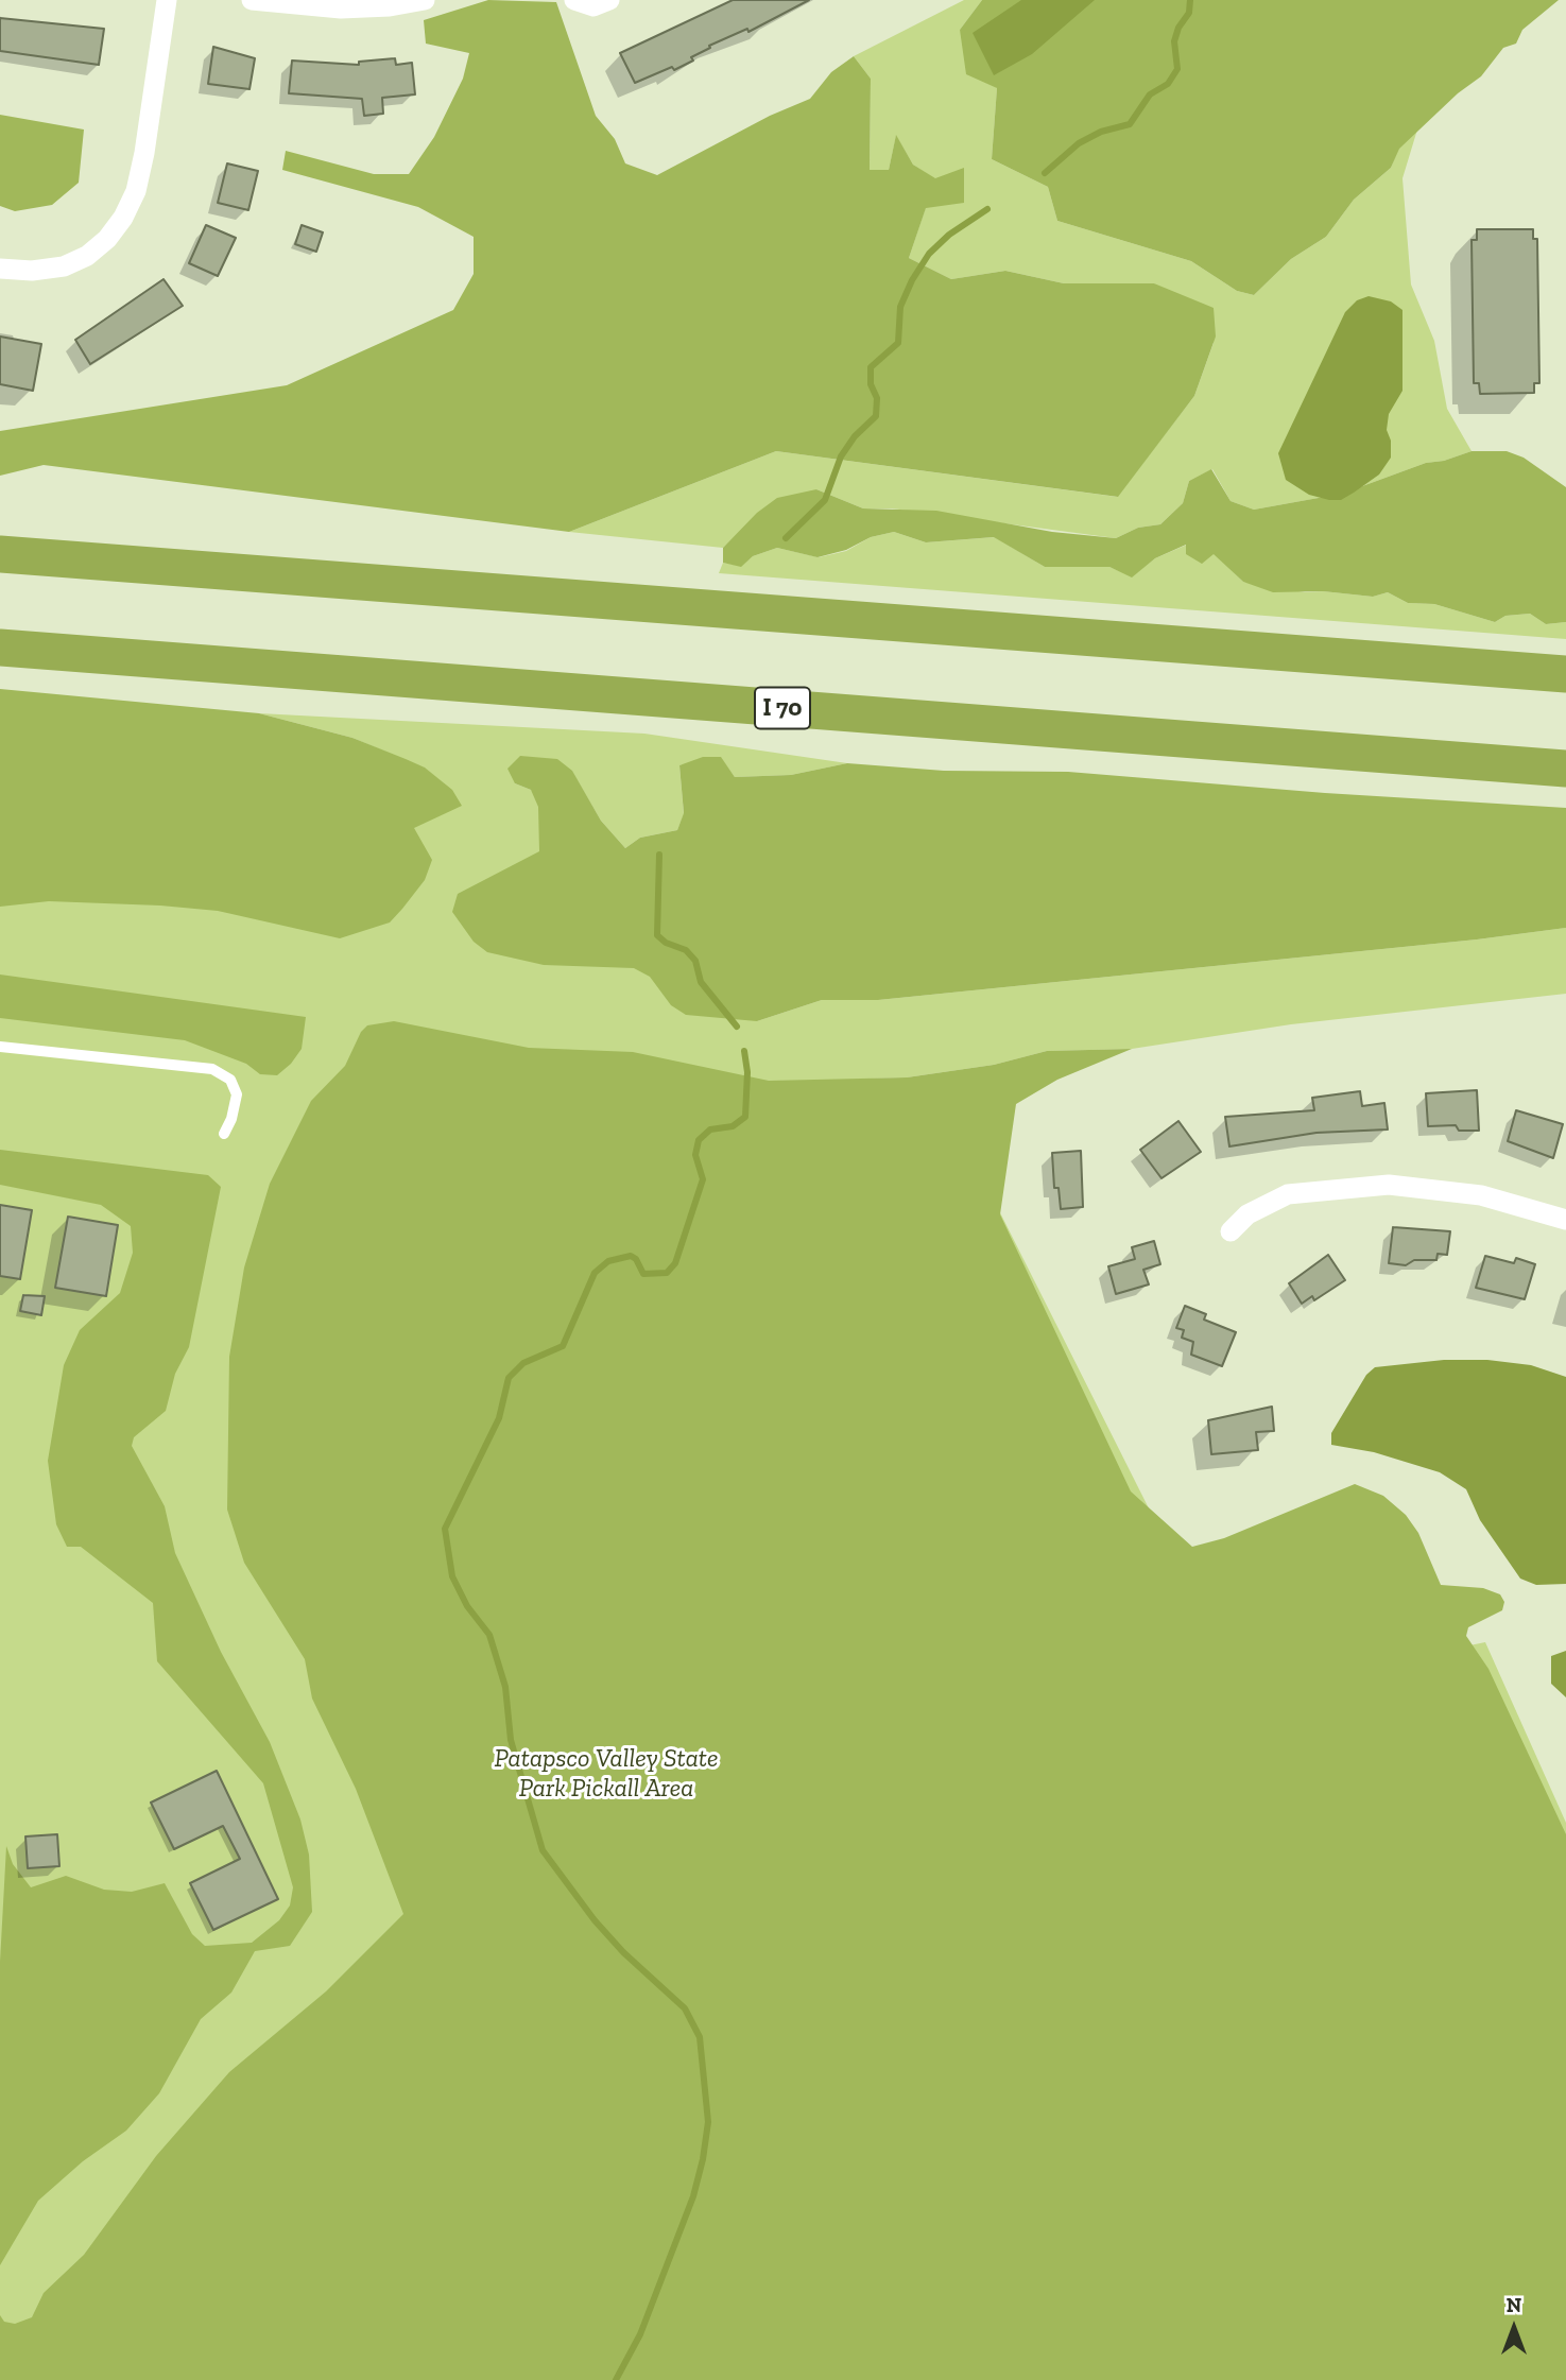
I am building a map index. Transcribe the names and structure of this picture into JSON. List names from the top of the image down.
{
  "streets": {
    "highway": ["I 70"]
  },
  "parks": ["Patapsco Valley State Park Pickall Area"],
  "north": "top"
}
